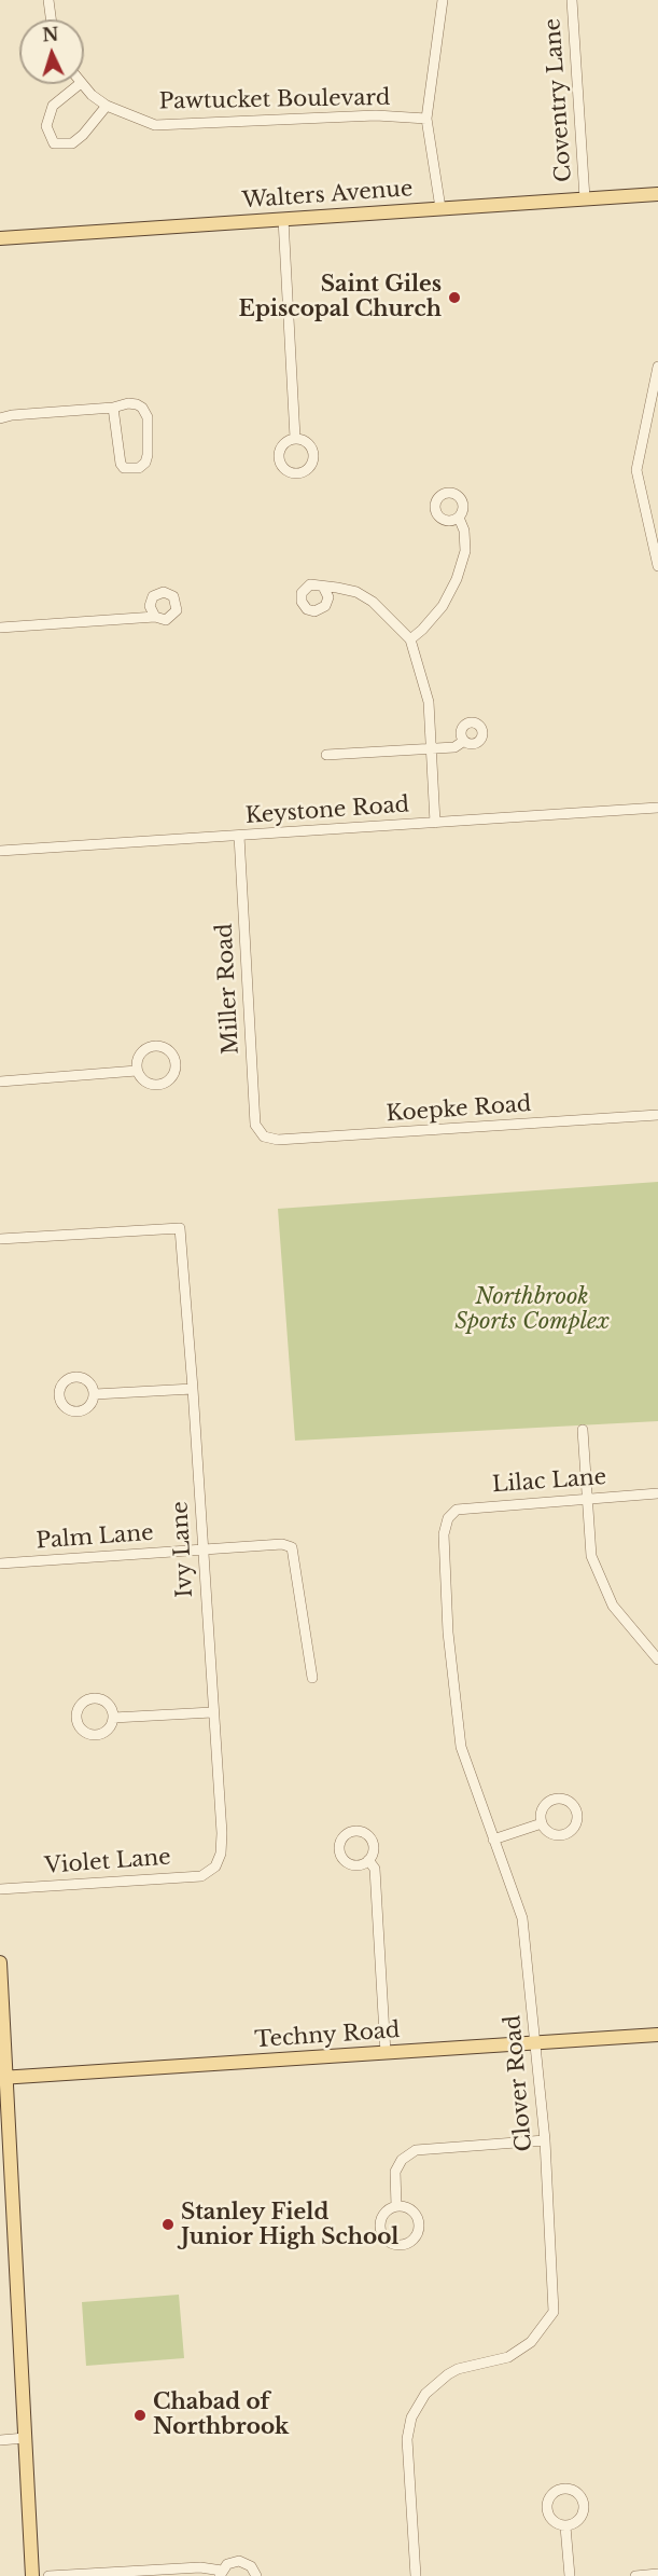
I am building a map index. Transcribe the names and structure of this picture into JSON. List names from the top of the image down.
{
  "streets": {
    "main road": ["Walters Avenue", "Techny Road"],
    "street": [
      "Pawtucket Boulevard",
      "Coventry Lane",
      "Keystone Road",
      "Miller Road",
      "Koepke Road",
      "Lilac Lane",
      "Palm Lane",
      "Ivy Lane",
      "Violet Lane",
      "Clover Road"
    ]
  },
  "crossings": [
    ["Coventry Lane", "Walters Avenue"],
    ["Keystone Road", "Miller Road"],
    ["Miller Road", "Koepke Road"],
    ["Lilac Lane", "Clover Road"],
    ["Palm Lane", "Ivy Lane"],
    ["Ivy Lane", "Violet Lane"],
    ["Techny Road", "Clover Road"]
  ],
  "parks": ["Northbrook Sports Complex"],
  "places": ["Saint Giles Episcopal Church", "Stanley Field Junior High School", "Chabad of Northbrook"],
  "north": "top"
}
